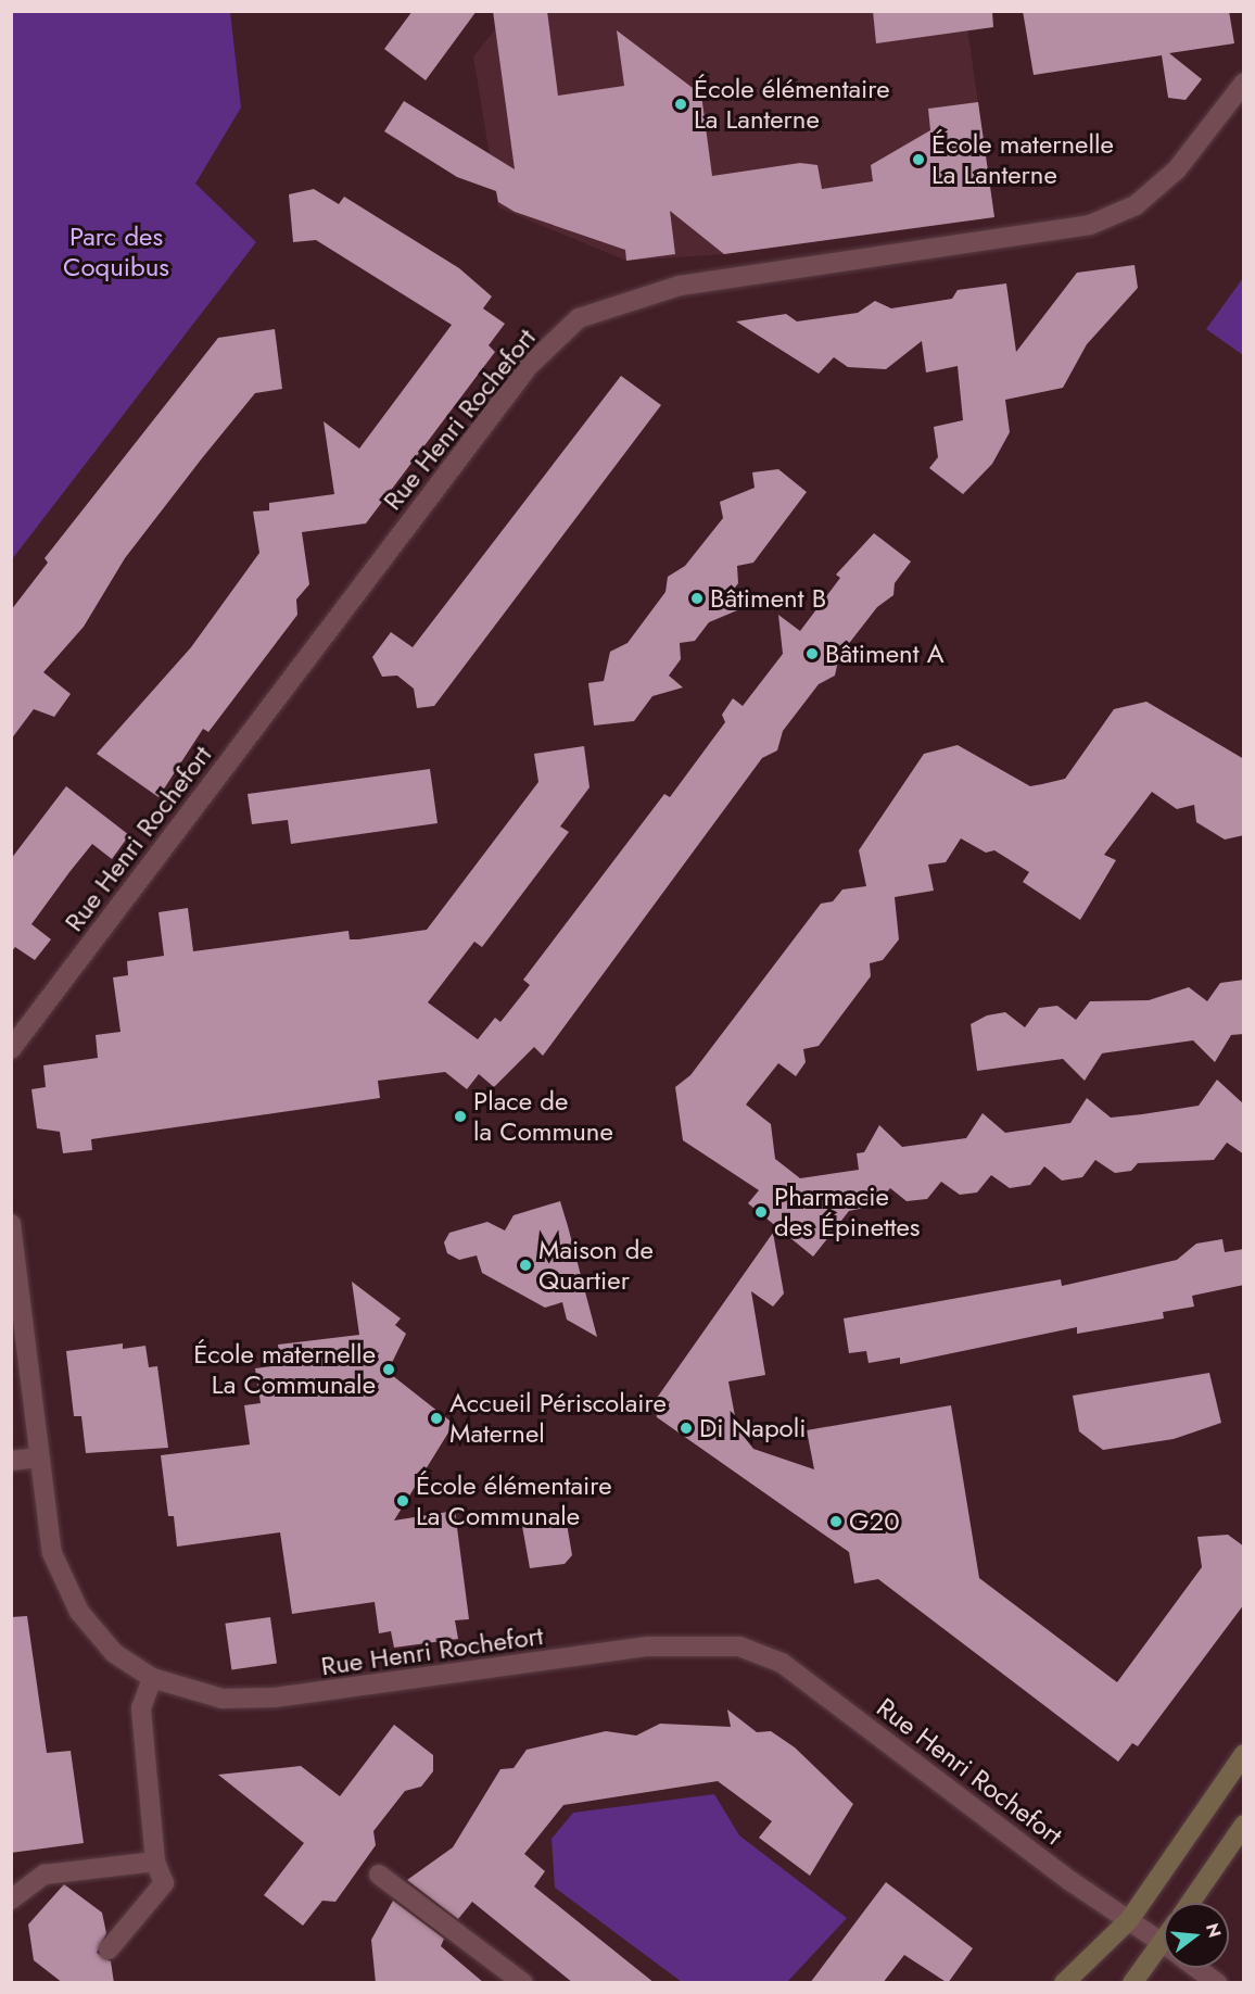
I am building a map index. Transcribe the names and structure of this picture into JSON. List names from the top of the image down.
{
  "streets": {
    "street": ["Rue Henri Rochefort"]
  },
  "parks": ["Parc des Coquibus"],
  "places": [
    "École élémentaire La Lanterne",
    "École maternelle La Lanterne",
    "Bâtiment B",
    "Bâtiment A",
    "Place de la Commune",
    "Pharmacie des Épinettes",
    "Maison de Quartier",
    "École maternelle La Communale",
    "Accueil Périscolaire Maternel",
    "Di Napoli",
    "École élémentaire La Communale",
    "G20"
  ],
  "north": "right"
}
